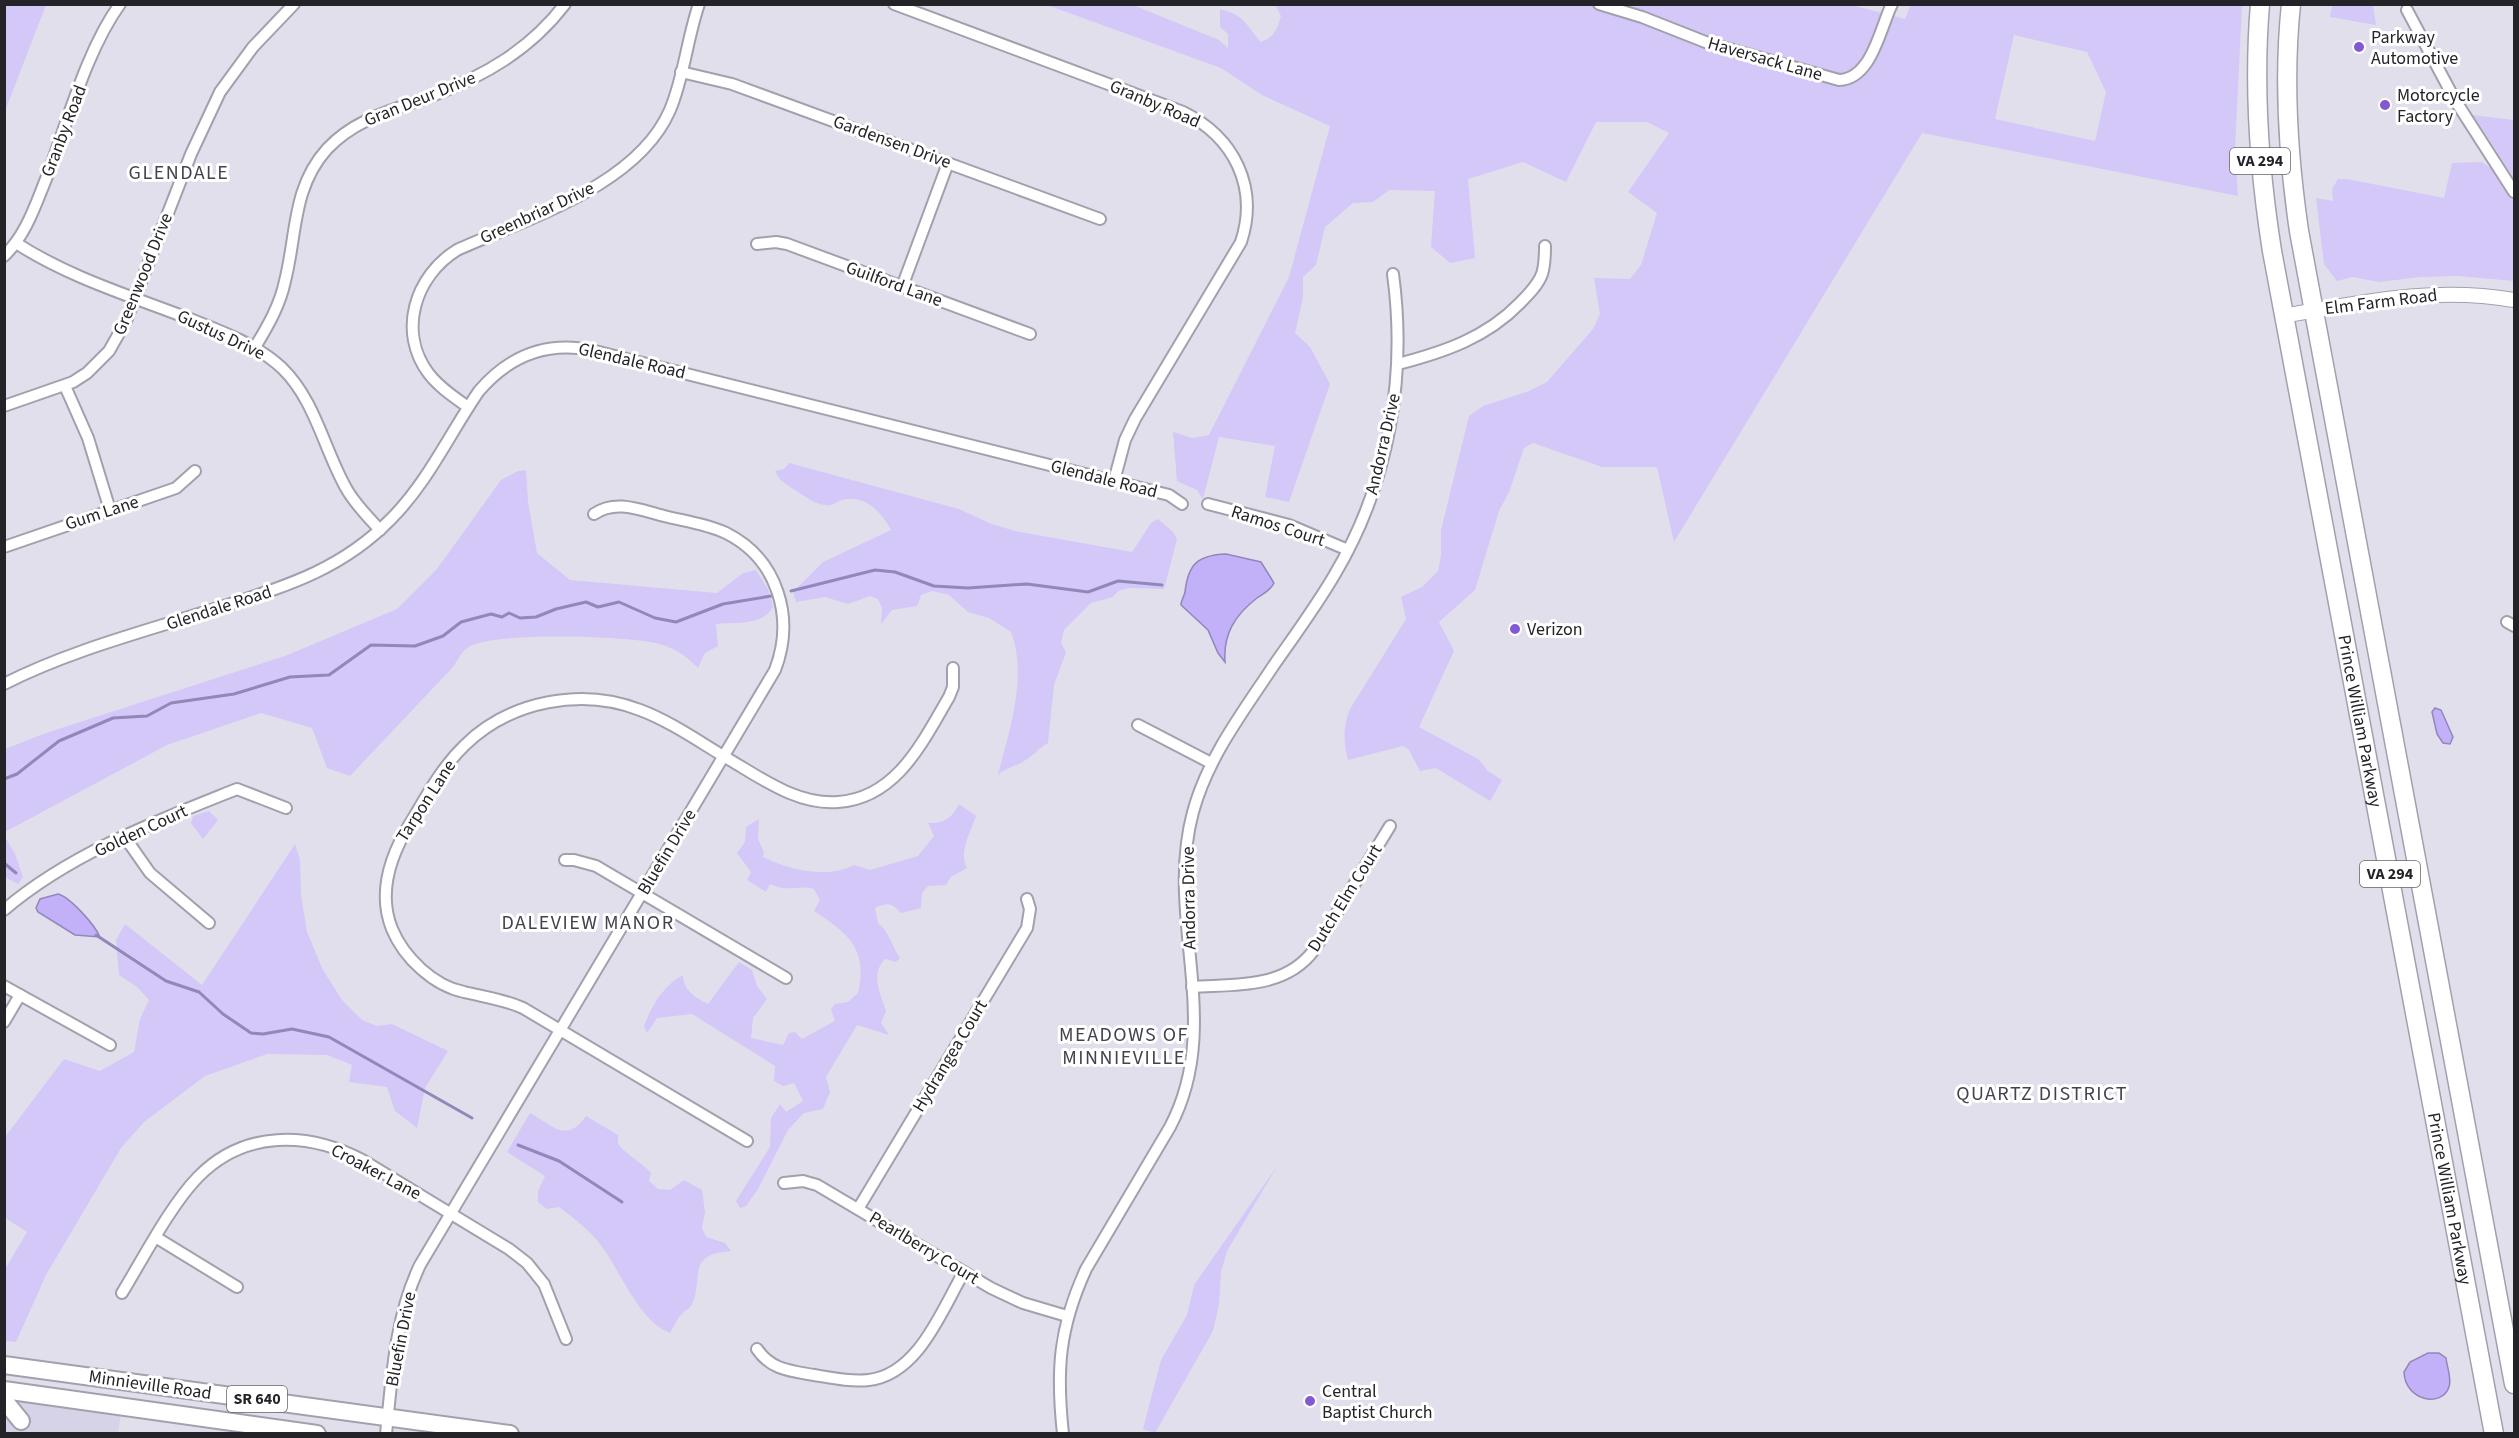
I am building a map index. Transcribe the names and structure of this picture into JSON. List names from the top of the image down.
{
  "streets": {
    "highway": ["VA 294", "Prince William Parkway"],
    "main road": ["Minnieville Road", "SR 640"],
    "street": [
      "Haversack Lane",
      "Gran Deur Drive",
      "Granby Road",
      "Gardensen Drive",
      "Greenbriar Drive",
      "Greenwood Drive",
      "Guilford Lane",
      "Elm Farm Road",
      "Gustus Drive",
      "Glendale Road",
      "Andorra Drive",
      "Gum Lane",
      "Ramos Court",
      "Tarpon Lane",
      "Golden Court",
      "Bluefin Drive",
      "Dutch Elm Court",
      "Hydrangea Court",
      "Croaker Lane",
      "Pearlberry Court"
    ]
  },
  "crossings": [
    ["Gran Deur Drive", "Gustus Drive"],
    ["Granby Road", "Gustus Drive"],
    ["Granby Road", "Glendale Road"],
    ["Gardensen Drive", "Greenbriar Drive"],
    ["Greenbriar Drive", "Glendale Road"],
    ["Greenwood Drive", "Gustus Drive"],
    ["Elm Farm Road", "Prince William Parkway"],
    ["Gustus Drive", "Glendale Road"],
    ["Andorra Drive", "Ramos Court"],
    ["Andorra Drive", "Dutch Elm Court"],
    ["Andorra Drive", "Pearlberry Court"],
    ["Tarpon Lane", "Bluefin Drive"],
    ["Bluefin Drive", "Croaker Lane"],
    ["Bluefin Drive", "Minnieville Road"],
    ["Hydrangea Court", "Pearlberry Court"]
  ],
  "districts": [
    "GLENDALE",
    "DALEVIEW MANOR",
    "MEADOWS OF MINNIEVILLE",
    "QUARTZ DISTRICT"
  ],
  "places": [
    "Parkway Automotive",
    "Motorcycle Factory",
    "Verizon",
    "Central Baptist Church"
  ]
}
